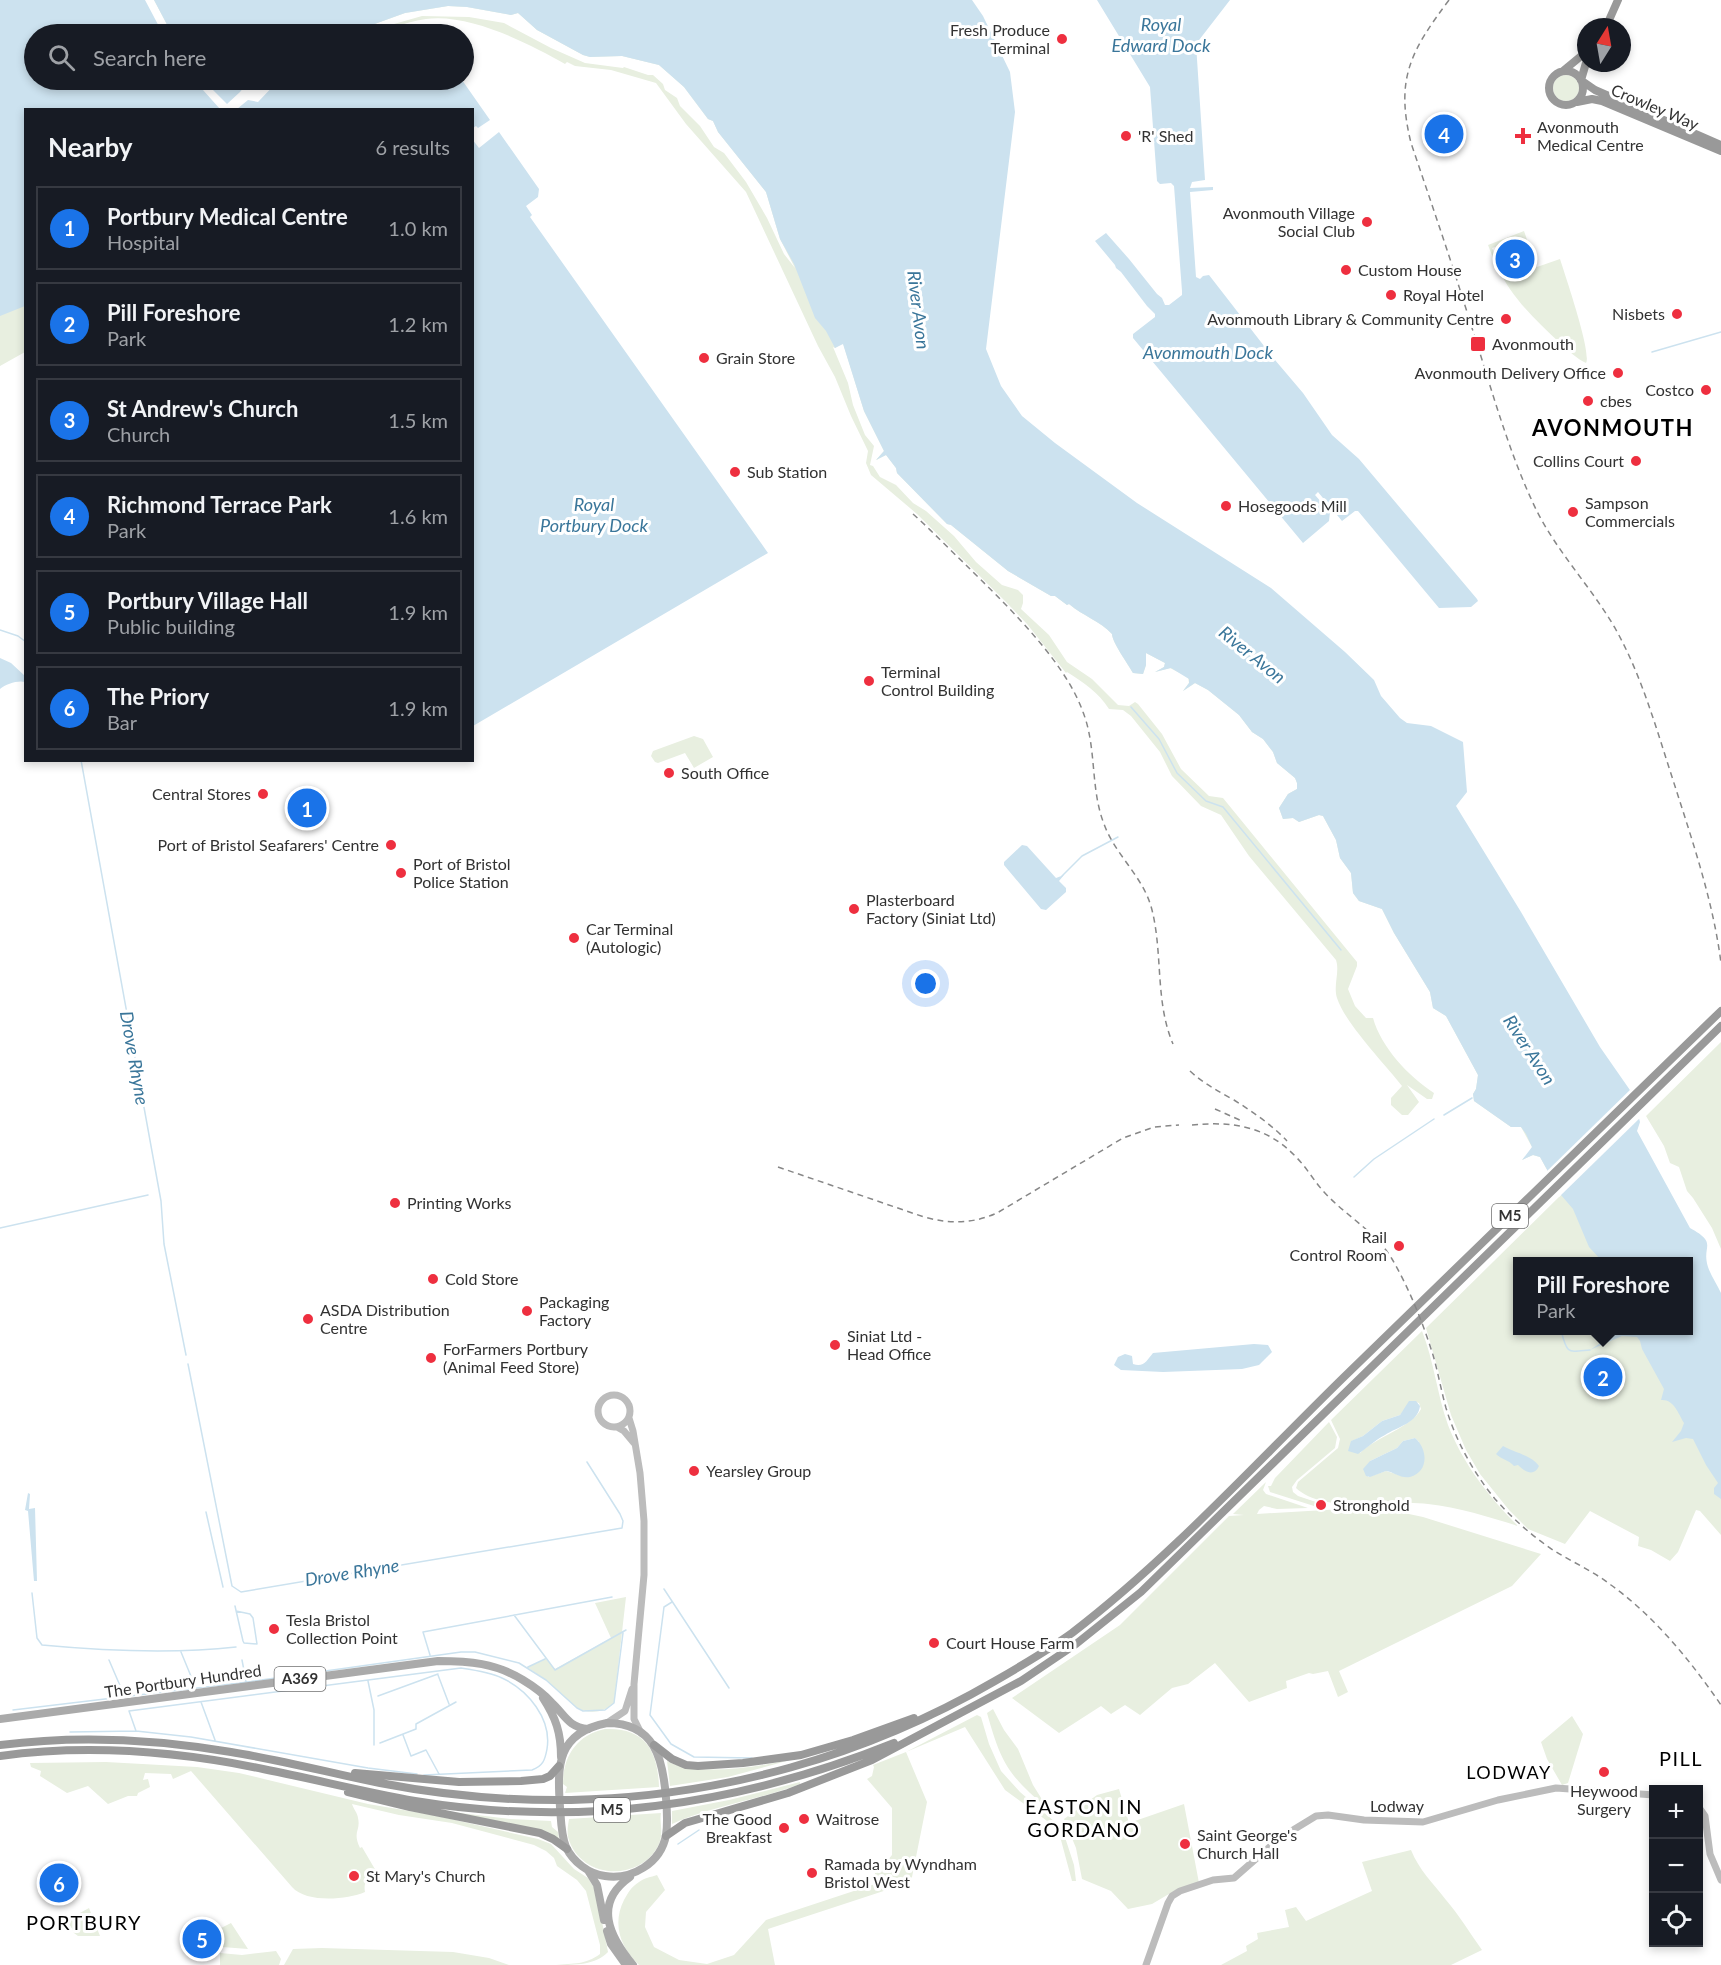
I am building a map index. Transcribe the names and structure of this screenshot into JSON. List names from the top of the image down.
{
  "streets": {
    "highway": ["Crowley Way", "M5"],
    "main road": ["A369", "The Portbury Hundred"],
    "street": ["Lodway"]
  },
  "crossings": [
    ["M5", "The Portbury Hundred"]
  ],
  "districts": [
    "AVONMOUTH",
    "PILL",
    "LODWAY",
    "EASTON IN GORDANO",
    "PORTBURY"
  ],
  "water": [
    "Royal Edward Dock",
    "River Avon",
    "Avonmouth Dock",
    "Royal Portbury Dock",
    "Drove Rhyne"
  ],
  "places": {
    "other": [
      "Fresh Produce Terminal",
      "'R' Shed",
      "Avonmouth Village Social Club",
      "Custom House",
      "Royal Hotel",
      "Nisbets",
      "Avonmouth Library & Community Centre",
      "Grain Store",
      "Avonmouth Delivery Office",
      "Costco",
      "cbes",
      "Collins Court",
      "Sub Station",
      "Hosegoods Mill",
      "Sampson Commercials",
      "Terminal Control Building",
      "South Office",
      "Central Stores",
      "Port of Bristol Seafarers' Centre",
      "Port of Bristol Police Station",
      "Plasterboard Factory (Siniat Ltd)",
      "Car Terminal (Autologic)",
      "Printing Works",
      "Rail Control Room",
      "Cold Store",
      "Packaging Factory",
      "ASDA Distribution Centre",
      "Siniat Ltd - Head Office",
      "ForFarmers Portbury (Animal Feed Store)",
      "Yearsley Group",
      "Stronghold",
      "Tesla Bristol Collection Point",
      "Court House Farm",
      "Heywood Surgery",
      "Waitrose",
      "The Good Breakfast",
      "Saint George's Church Hall",
      "Ramada by Wyndham Bristol West",
      "St Mary's Church"
    ],
    "health": ["Avonmouth Medical Centre"],
    "transit": ["Avonmouth"]
  },
  "north": "top",
  "page": {
    "search": "Search here",
    "heading": ["Nearby", "6 results"],
    "pins": [
      "4",
      "3",
      "1",
      "2",
      "6",
      "5"
    ],
    "list": [
      {
        "mark": "1",
        "name": "Portbury Medical Centre",
        "note": "Hospital",
        "value": "1.0 km"
      },
      {
        "mark": "2",
        "name": "Pill Foreshore",
        "note": "Park",
        "value": "1.2 km"
      },
      {
        "mark": "3",
        "name": "St Andrew's Church",
        "note": "Church",
        "value": "1.5 km"
      },
      {
        "mark": "4",
        "name": "Richmond Terrace Park",
        "note": "Park",
        "value": "1.6 km"
      },
      {
        "mark": "5",
        "name": "Portbury Village Hall",
        "note": "Public building",
        "value": "1.9 km"
      },
      {
        "mark": "6",
        "name": "The Priory",
        "note": "Bar",
        "value": "1.9 km"
      }
    ],
    "popup": ["Pill Foreshore", "Park"],
    "map_buttons": ["+", "−"]
  }
}
